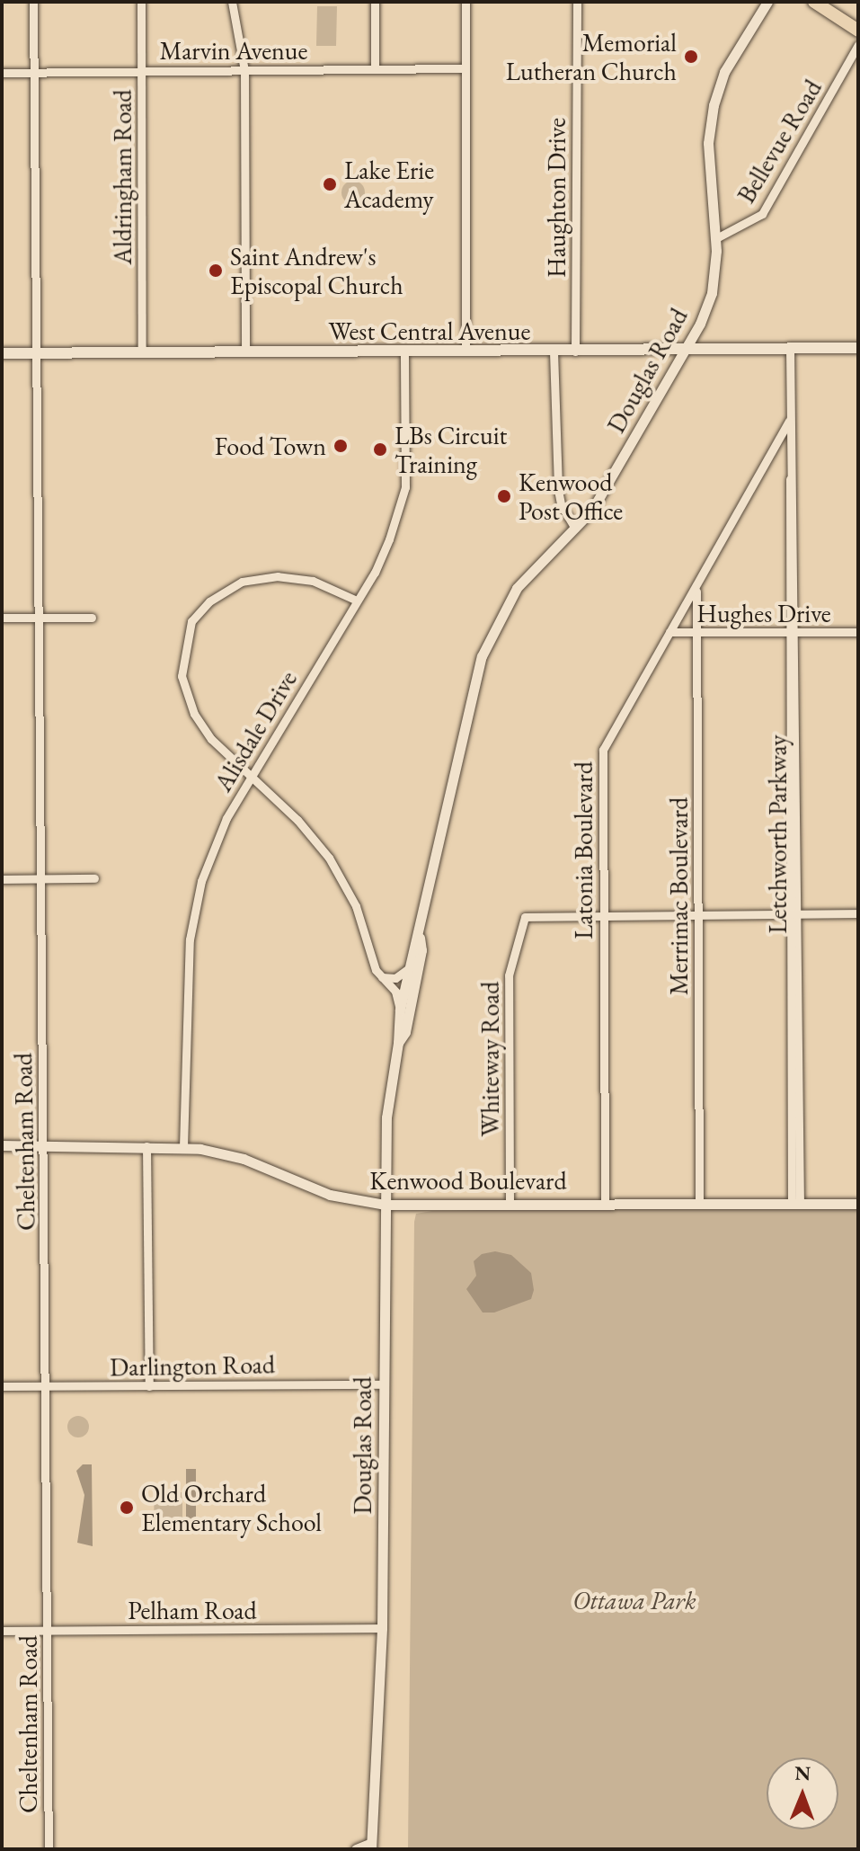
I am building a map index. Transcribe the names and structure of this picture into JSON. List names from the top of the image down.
{
  "streets": {
    "main road": ["West Central Avenue"],
    "street": [
      "Marvin Avenue",
      "Bellevue Road",
      "Aldringham Road",
      "Haughton Drive",
      "Douglas Road",
      "Hughes Drive",
      "Alisdale Drive",
      "Letchworth Parkway",
      "Latonia Boulevard",
      "Merrimac Boulevard",
      "Whiteway Road",
      "Cheltenham Road",
      "Kenwood Boulevard",
      "Darlington Road",
      "Pelham Road"
    ]
  },
  "crossings": [
    ["Marvin Avenue", "Aldringham Road"],
    ["Marvin Avenue", "Cheltenham Road"],
    ["Bellevue Road", "Douglas Road"],
    ["Aldringham Road", "West Central Avenue"],
    ["Haughton Drive", "West Central Avenue"],
    ["West Central Avenue", "Douglas Road"],
    ["West Central Avenue", "Alisdale Drive"],
    ["West Central Avenue", "Letchworth Parkway"],
    ["West Central Avenue", "Cheltenham Road"],
    ["Douglas Road", "Kenwood Boulevard"],
    ["Douglas Road", "Darlington Road"],
    ["Douglas Road", "Pelham Road"],
    ["Hughes Drive", "Letchworth Parkway"],
    ["Hughes Drive", "Latonia Boulevard"],
    ["Hughes Drive", "Merrimac Boulevard"],
    ["Alisdale Drive", "Kenwood Boulevard"],
    ["Letchworth Parkway", "Latonia Boulevard"],
    ["Letchworth Parkway", "Kenwood Boulevard"],
    ["Latonia Boulevard", "Merrimac Boulevard"],
    ["Latonia Boulevard", "Whiteway Road"],
    ["Latonia Boulevard", "Kenwood Boulevard"],
    ["Merrimac Boulevard", "Kenwood Boulevard"],
    ["Whiteway Road", "Kenwood Boulevard"],
    ["Cheltenham Road", "Kenwood Boulevard"],
    ["Cheltenham Road", "Darlington Road"],
    ["Cheltenham Road", "Pelham Road"]
  ],
  "parks": ["Ottawa Park"],
  "places": [
    "Memorial Lutheran Church",
    "Lake Erie Academy",
    "Saint Andrew's Episcopal Church",
    "Food Town",
    "LBs Circuit Training",
    "Kenwood Post Office",
    "Old Orchard Elementary School"
  ],
  "north": "top"
}
